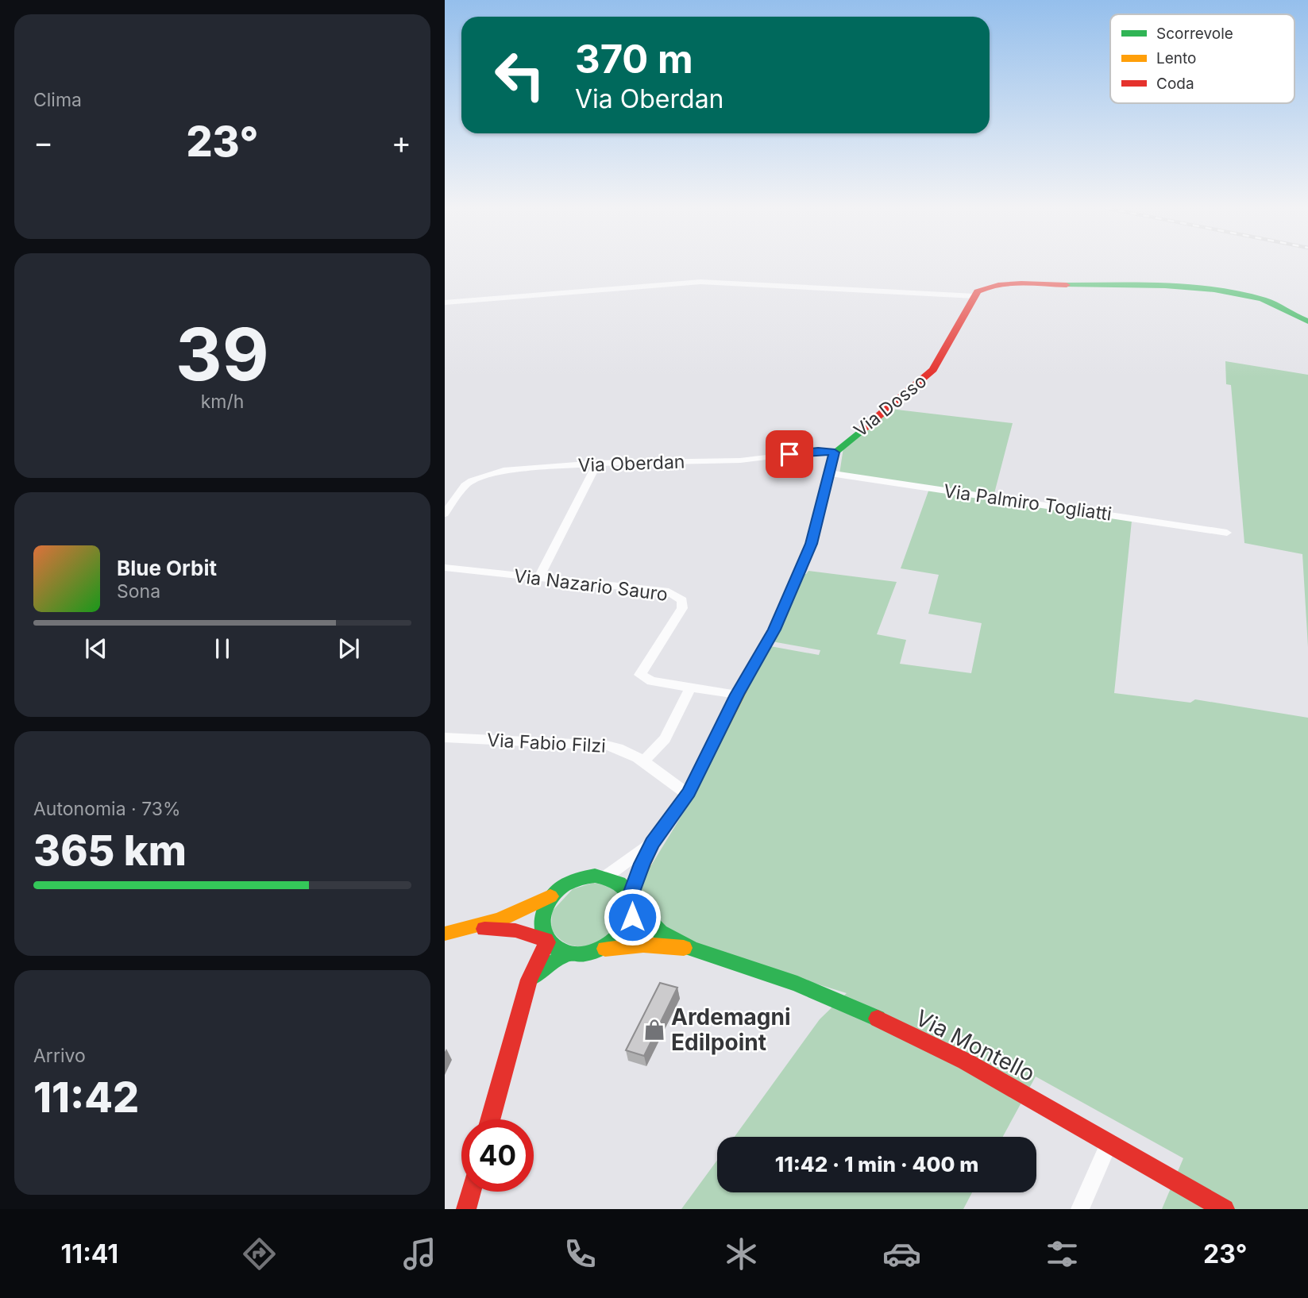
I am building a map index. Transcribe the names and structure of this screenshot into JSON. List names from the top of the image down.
{
  "streets": {
    "street": [
      "Via Dosso",
      "Via Oberdan",
      "Via Palmiro Togliatti",
      "Via Nazario Sauro",
      "Via Fabio Filzi",
      "Via Montello"
    ]
  },
  "crossings": [
    ["Via Dosso", "Via Oberdan"]
  ],
  "places": {
    "shop": ["Ardemagni Edilpoint"]
  },
  "legend": ["Scorrevole", "Lento", "Coda"],
  "page": {
    "tile": [
      "Clima",
      ["39", "km/h"],
      ["Autonomia · 73%", "365 km"],
      ["Arrivo", "11:42"]
    ],
    "turn": ["370 m", "Via Oberdan"],
    "heat": ["−", "23°", "+"],
    "song": ["Blue Orbit", "Sona"],
    "limit": "40",
    "trip": "11:42 · 1 min · 400 m",
    "tabs": ["11:41", "23°"]
  }
}
